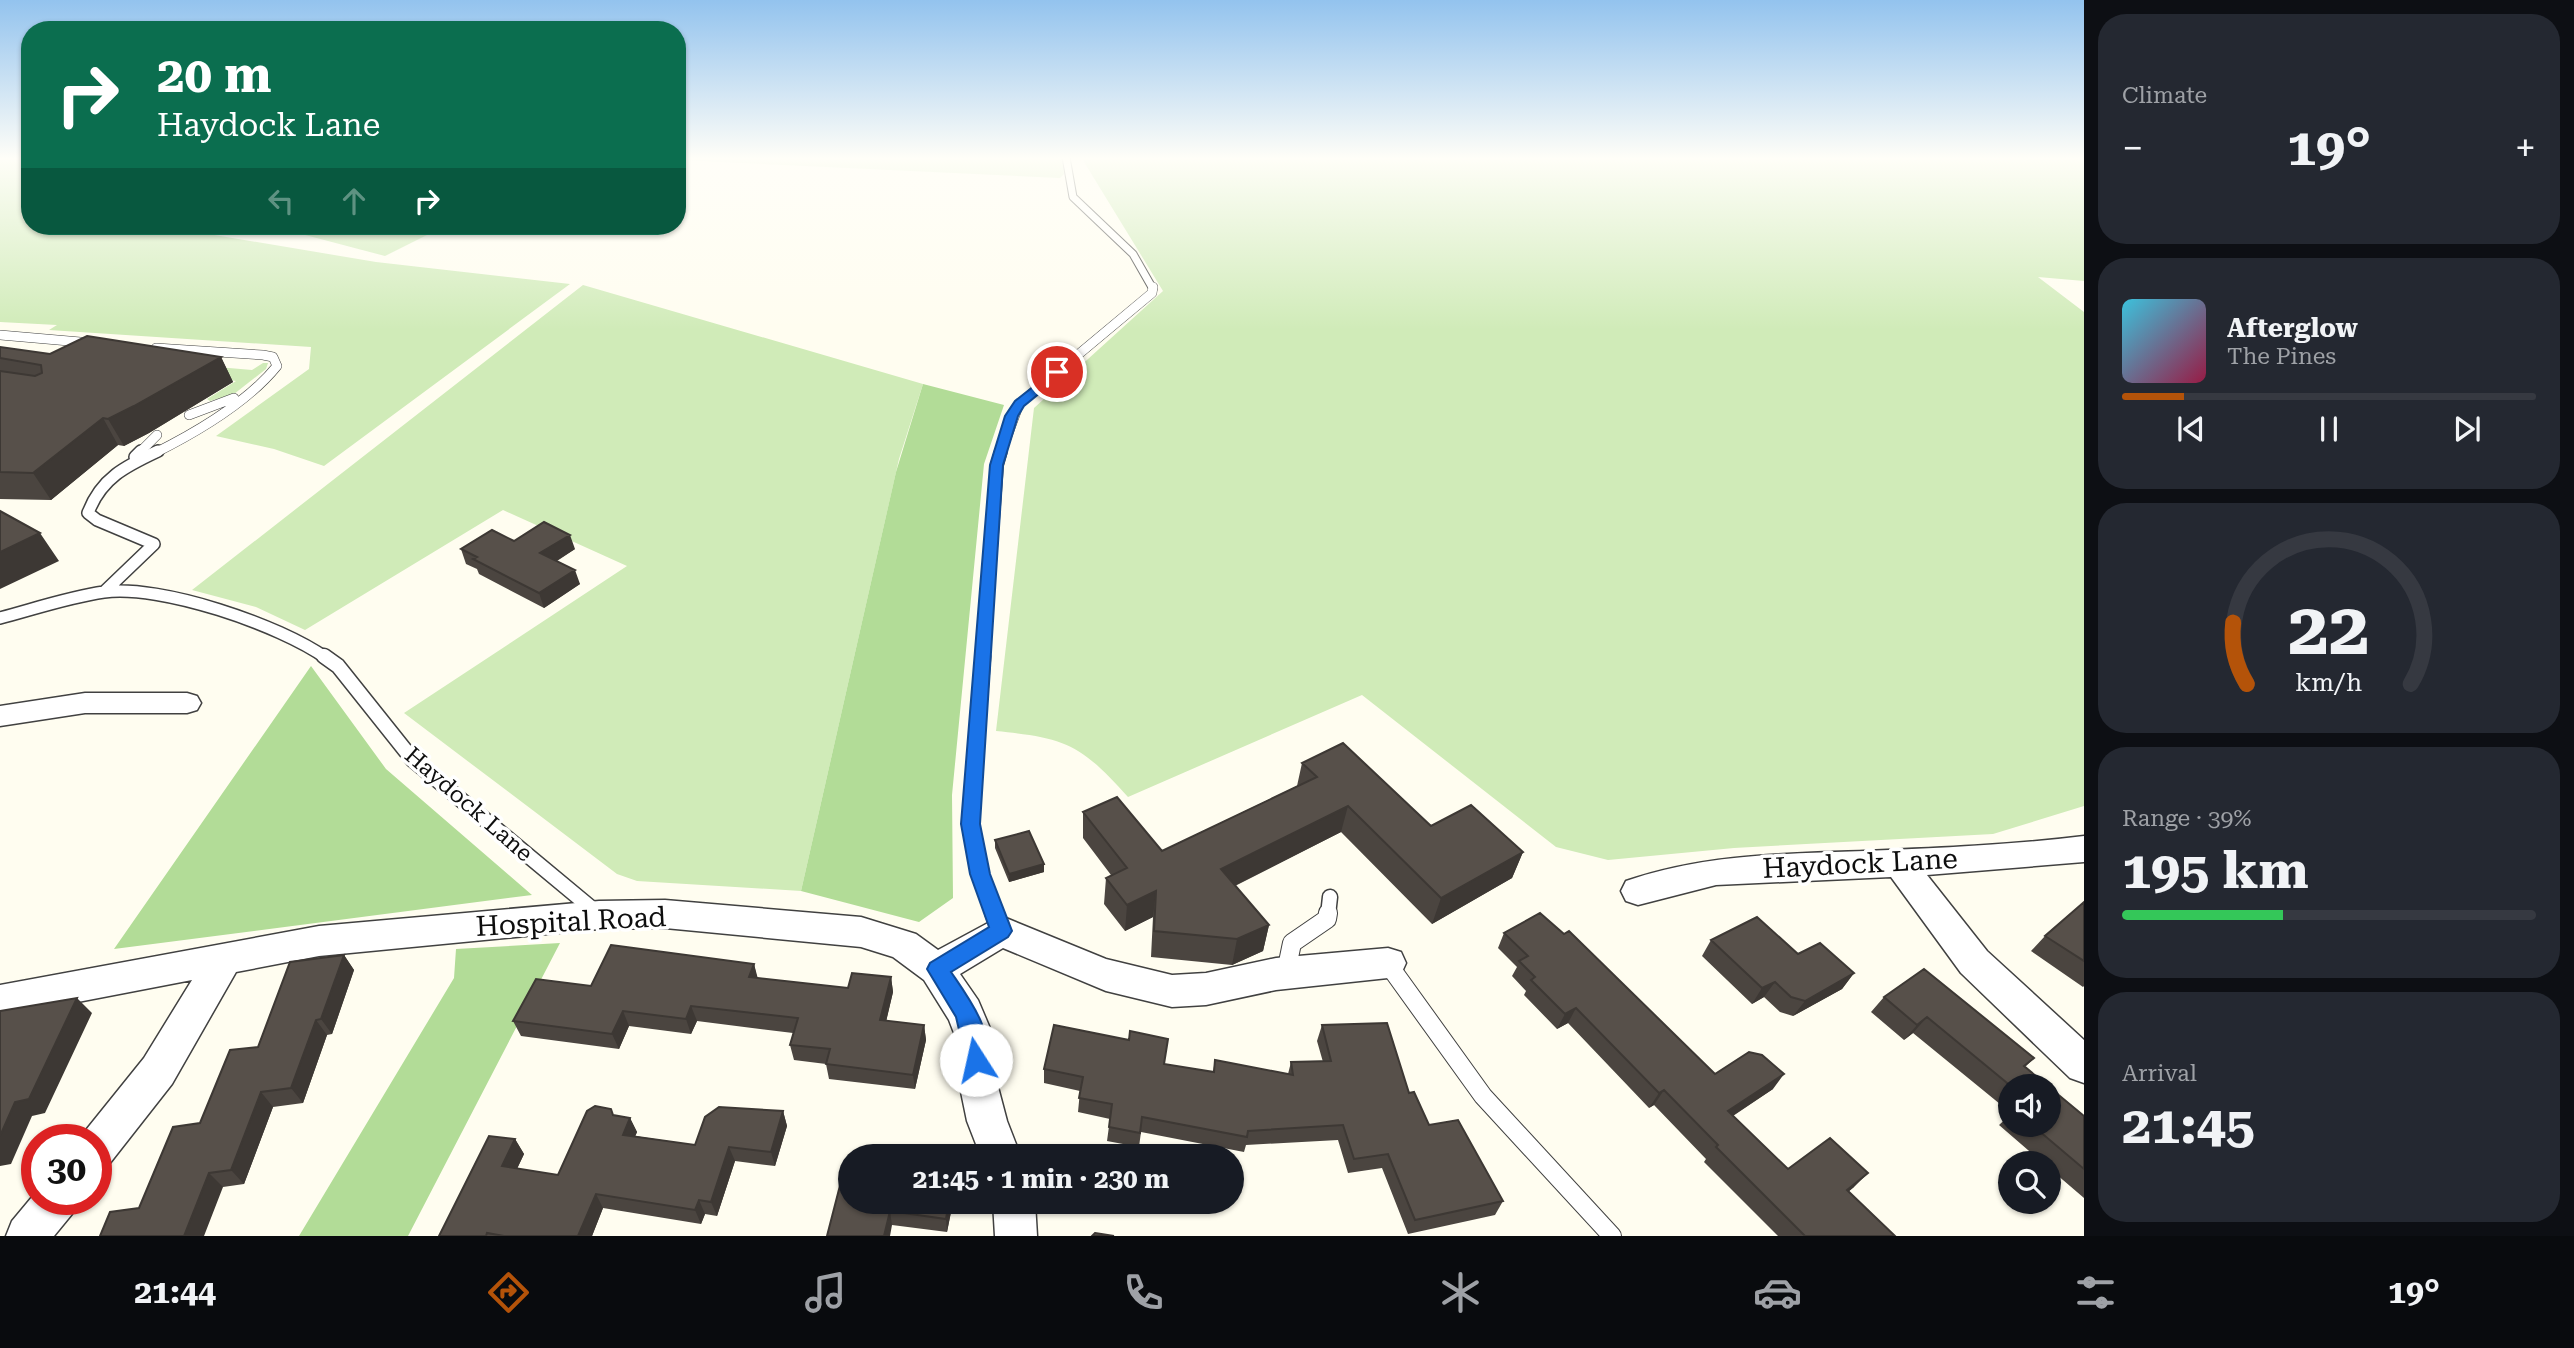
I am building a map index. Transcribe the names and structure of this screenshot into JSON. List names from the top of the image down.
{
  "streets": {
    "street": ["Haydock Lane", "Hospital Road"]
  },
  "crossings": [
    ["Haydock Lane", "Hospital Road"]
  ],
  "page": {
    "tile": [
      "Climate",
      ["Range · 39%", "195 km"],
      ["Arrival", "21:45"]
    ],
    "turn": ["20 m", "Haydock Lane"],
    "heat": ["−", "19°", "+"],
    "song": ["Afterglow", "The Pines"],
    "limit": "30",
    "trip": "21:45 · 1 min · 230 m",
    "tabs": ["21:44", "19°"],
    "gauge": ["22", "km/h"]
  }
}
